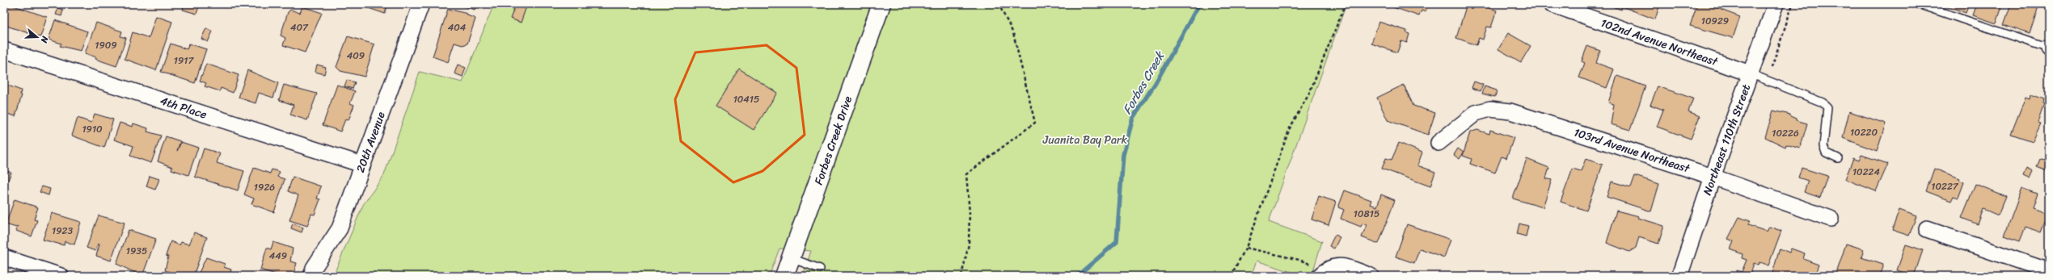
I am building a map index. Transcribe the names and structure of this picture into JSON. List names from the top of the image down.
{
  "streets": {
    "street": [
      "102nd Avenue Northeast",
      "4th Place",
      "Northeast 110th Street",
      "Forbes Creek Drive",
      "20th Avenue",
      "103rd Avenue Northeast"
    ]
  },
  "crossings": [
    ["102nd Avenue Northeast", "Northeast 110th Street"],
    ["4th Place", "20th Avenue"],
    ["Northeast 110th Street", "103rd Avenue Northeast"]
  ],
  "water": ["Forbes Creek"],
  "parks": ["Juanita Bay Park"],
  "house_numbers": [
    "10929",
    "407",
    "404",
    "1909",
    "409",
    "1917",
    "10415",
    "1910",
    "10220",
    "10226",
    "10224",
    "10227",
    "1926",
    "10815",
    "1923",
    "1935",
    "449"
  ],
  "north": "right"
}
